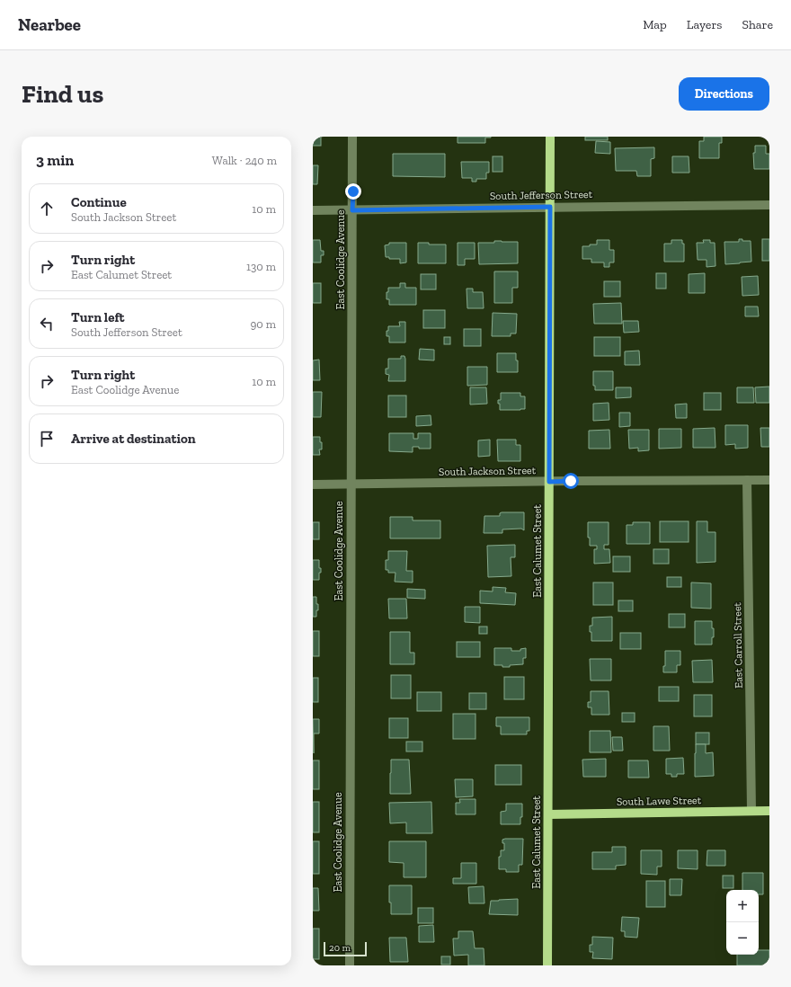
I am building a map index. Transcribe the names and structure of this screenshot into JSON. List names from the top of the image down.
{
  "streets": {
    "main road": ["East Calumet Street", "South Lawe Street"],
    "street": [
      "South Jefferson Street",
      "East Coolidge Avenue",
      "South Jackson Street",
      "East Carroll Street"
    ]
  },
  "crossings": [
    ["South Jefferson Street", "East Coolidge Avenue"],
    ["South Jefferson Street", "East Calumet Street"],
    ["East Coolidge Avenue", "South Jackson Street"],
    ["South Jackson Street", "East Calumet Street"],
    ["South Jackson Street", "East Carroll Street"],
    ["East Calumet Street", "South Lawe Street"],
    ["East Carroll Street", "South Lawe Street"]
  ],
  "scale_bar": "20 m",
  "page": {
    "header": "Nearbee",
    "nav": ["Map", "Layers", "Share"],
    "buttons": "Directions",
    "title": "Find us",
    "heading": ["3 min", "Walk · 240 m"],
    "list": [
      ["Continue", "South Jackson Street", "10 m"],
      ["Turn right", "East Calumet Street", "130 m"],
      ["Turn left", "South Jefferson Street", "90 m"],
      ["Turn right", "East Coolidge Avenue", "10 m"],
      "Arrive at destination"
    ],
    "map_buttons": ["+", "−"],
    "scale": "20 m"
  }
}
